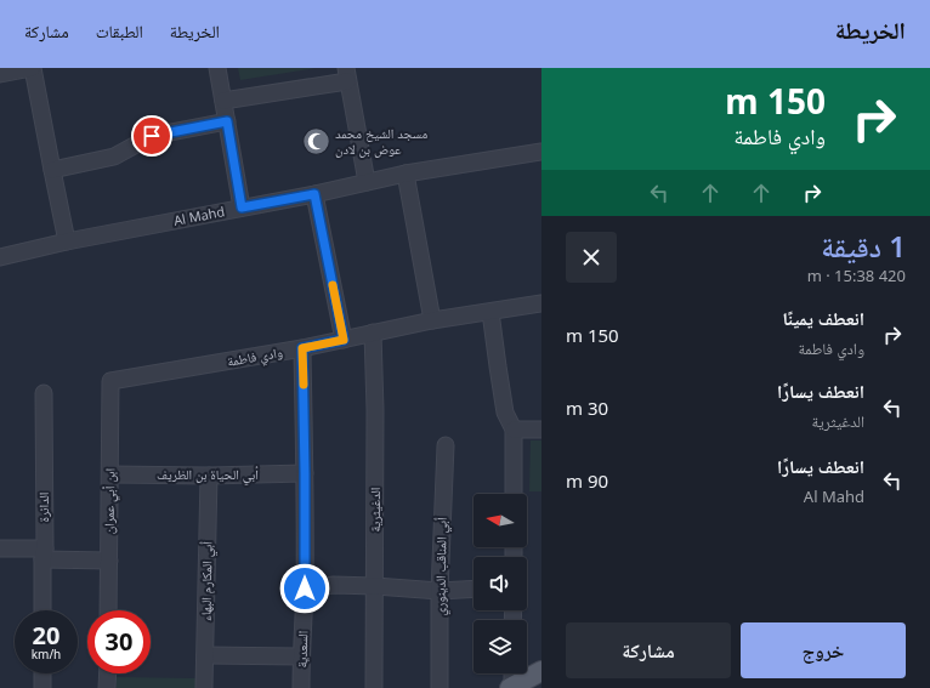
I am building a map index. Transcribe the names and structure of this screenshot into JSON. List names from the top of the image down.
{
  "streets": {
    "street": [
      "Al Mahd",
      "وادي فاطمة",
      "أبي الحياة بن الظريف",
      "ابن أبي عمران",
      "الدائرة",
      "الدغيثرية",
      "أبي المناقب الدينوري",
      "أبي المكارم البهاء",
      "السعدية"
    ]
  },
  "crossings": [
    ["وادي فاطمة", "ابن أبي عمران"],
    ["وادي فاطمة", "الدغيثرية"],
    ["وادي فاطمة", "السعدية"],
    ["أبي الحياة بن الظريف", "ابن أبي عمران"],
    ["أبي الحياة بن الظريف", "أبي المكارم البهاء"],
    ["أبي الحياة بن الظريف", "السعدية"]
  ],
  "places": {
    "mosque": ["مسجد الشيخ محمد عوض بن لادن"]
  },
  "north": "left",
  "page": {
    "header": "الخريطة",
    "nav": ["الخريطة", "الطبقات", "مشاركة"],
    "turn": ["150 m", "وادي فاطمة"],
    "heading": ["1 دقيقة", "420 m · 15:38"],
    "list": [
      {
        "name": "انعطف يمينًا",
        "note": "وادي فاطمة",
        "value": "150 m"
      },
      {
        "name": "انعطف يسارًا",
        "note": "الدغيثرية",
        "value": "30 m"
      },
      {
        "name": "انعطف يسارًا",
        "note": "Al Mahd",
        "value": "90 m"
      }
    ],
    "speed": "20 km/h",
    "limit": "30",
    "buttons": ["خروج", "مشاركة"]
  }
}
